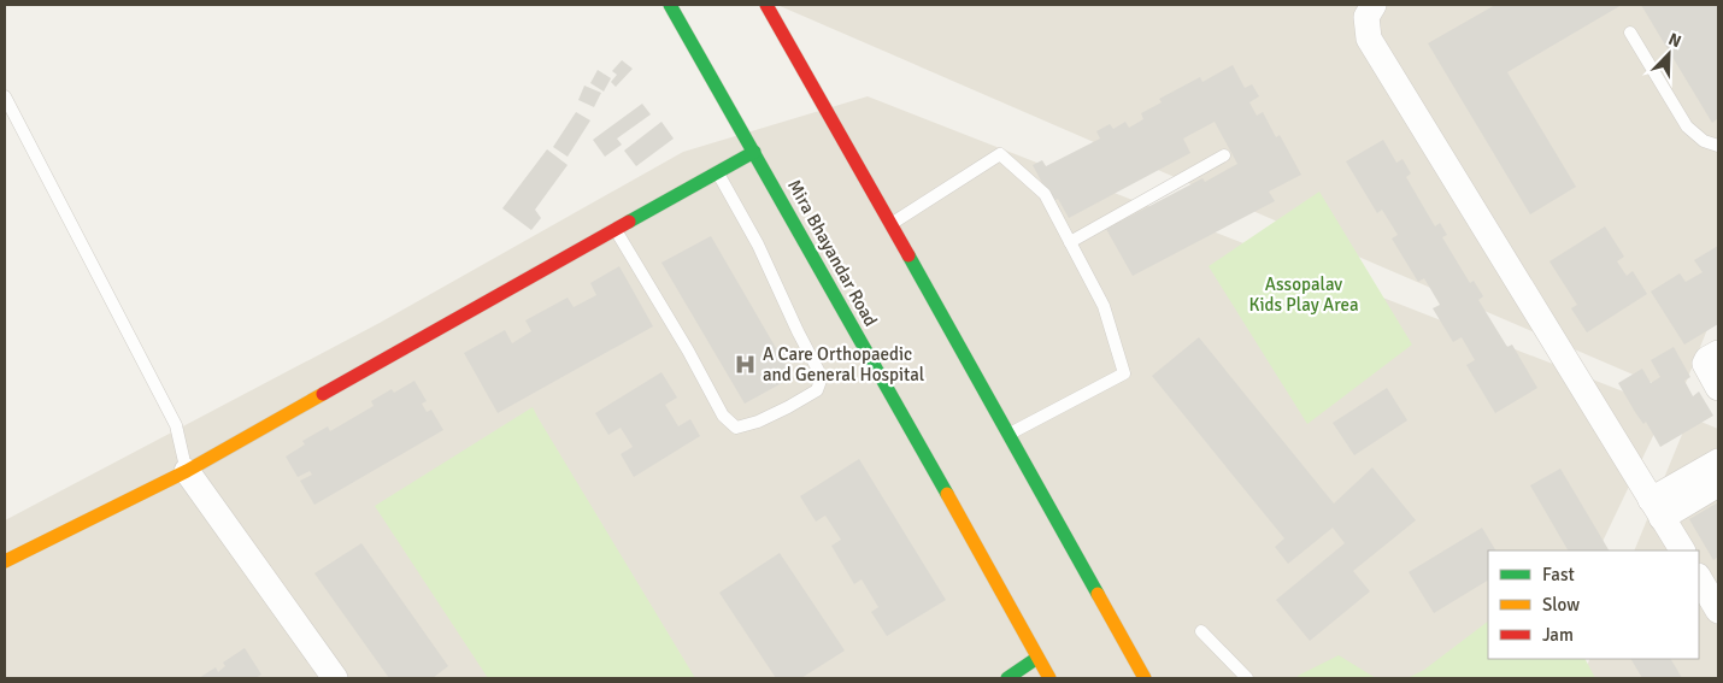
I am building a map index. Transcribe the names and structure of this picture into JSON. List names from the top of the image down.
{
  "streets": {
    "main road": ["Mira Bhayandar Road"]
  },
  "parks": ["Assopalav Kids Play Area"],
  "places": {
    "hospital": ["A Care Orthopaedic and General Hospital"]
  },
  "legend": ["Fast", "Slow", "Jam"],
  "north": "top right"
}
